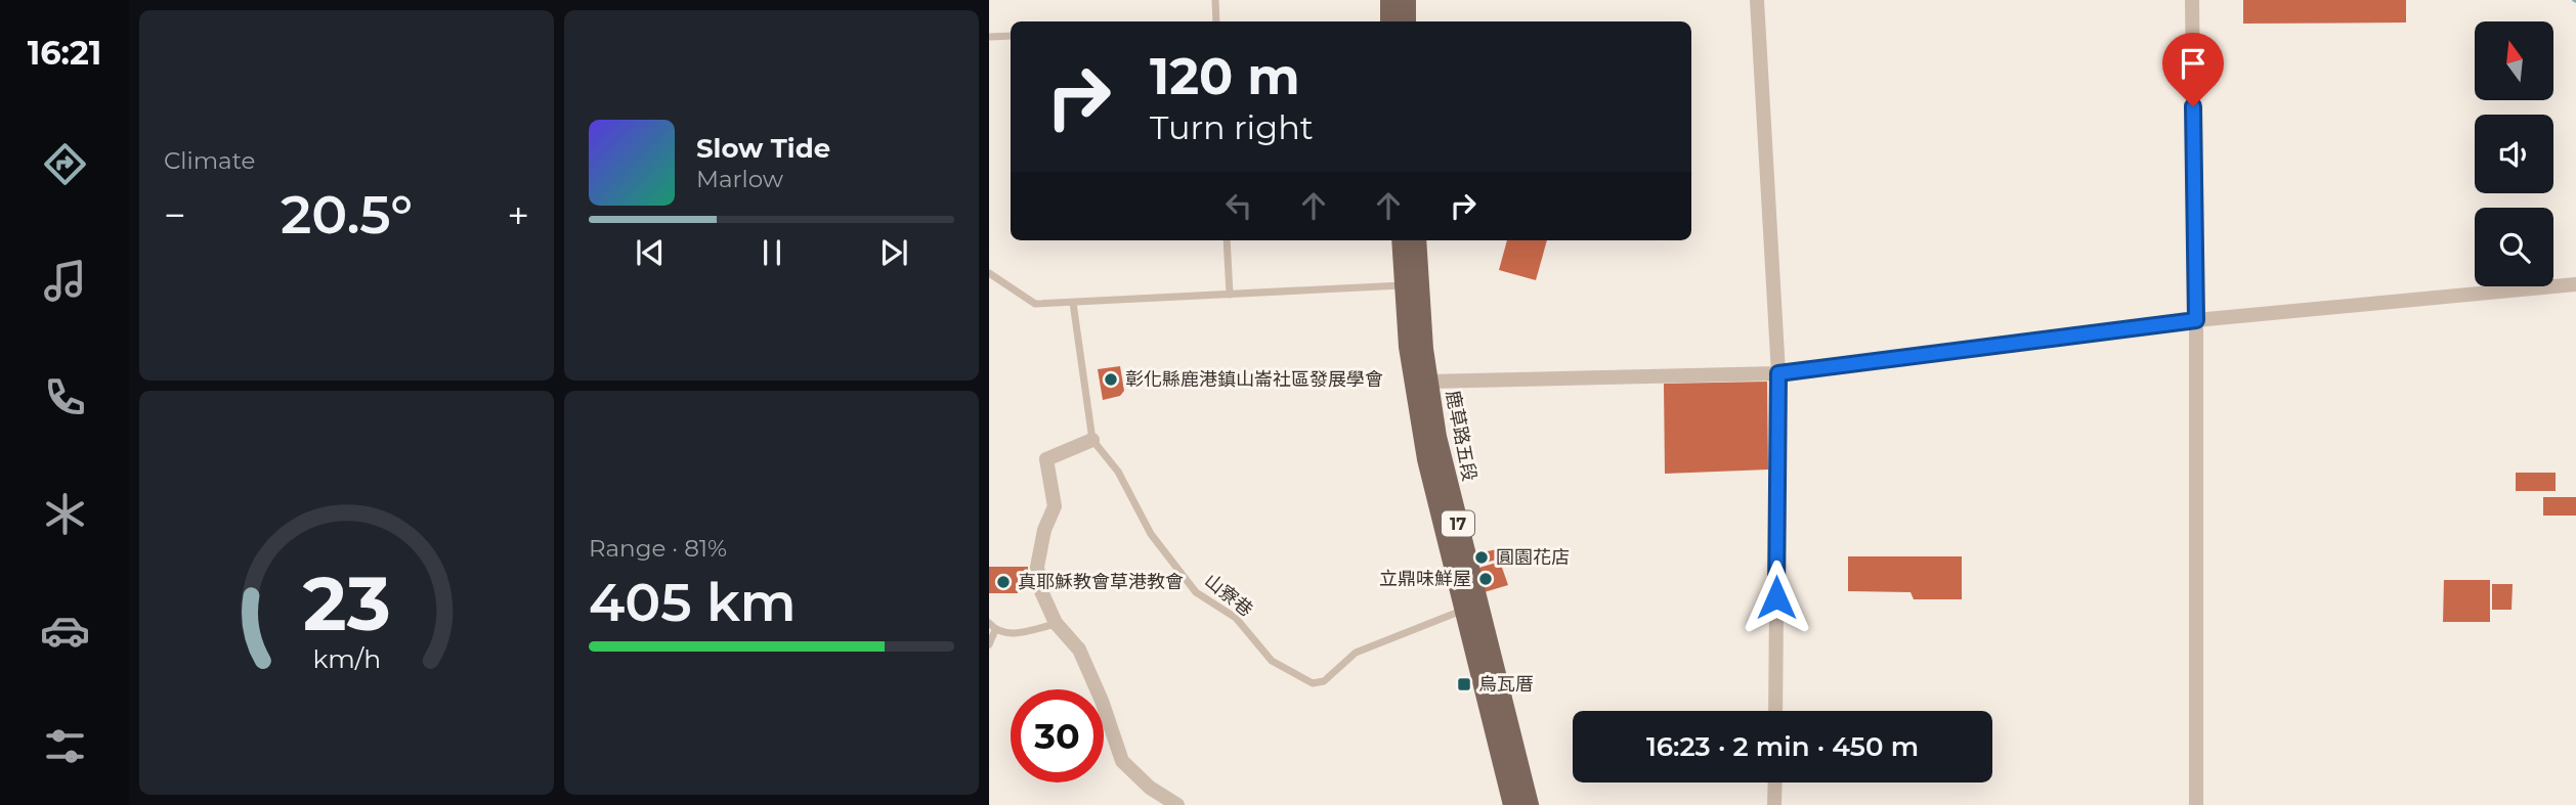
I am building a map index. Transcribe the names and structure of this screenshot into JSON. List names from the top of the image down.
{
  "streets": {
    "main road": ["鹿草路五段", "17"],
    "lane": ["山寮巷"]
  },
  "crossings": [
    ["鹿草路五段", "山寮巷"]
  ],
  "places": {
    "other": [
      "彰化縣鹿港鎮山崙社區發展學會",
      "圓園花店",
      "立鼎味鮮屋",
      "真耶穌教會草港教會"
    ],
    "transit": ["烏瓦厝"]
  },
  "north": "top",
  "page": {
    "tabs": "16:21",
    "tile": [
      "Climate",
      ["Range · 81%", "405 km"]
    ],
    "turn": ["120 m", "Turn right"],
    "song": ["Slow Tide", "Marlow"],
    "heat": ["−", "20.5°", "+"],
    "limit": "30",
    "trip": "16:23 · 2 min · 450 m",
    "gauge": ["23", "km/h"]
  }
}
